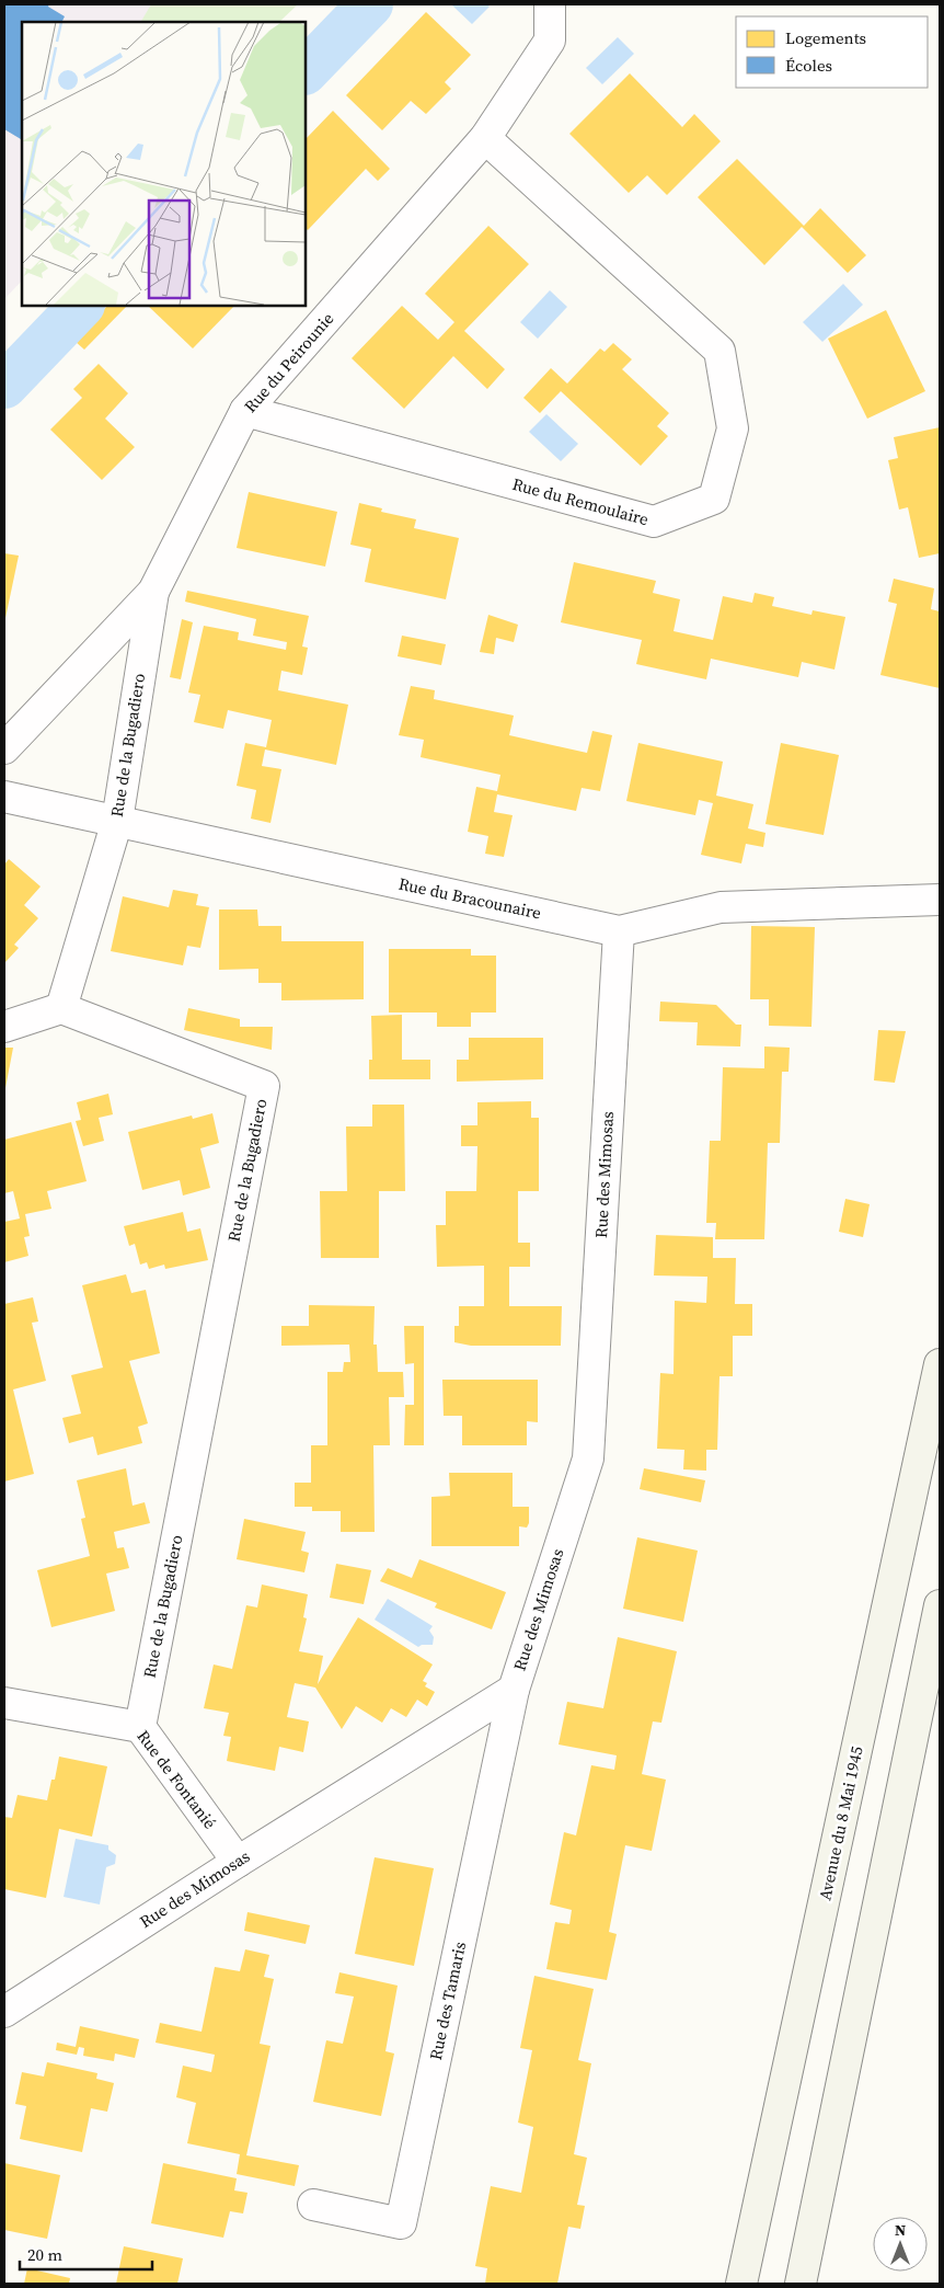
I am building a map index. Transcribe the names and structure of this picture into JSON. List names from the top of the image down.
{
  "streets": {
    "main road": ["Avenue du 8 Mai 1945"],
    "street": [
      "Rue du Peirounie",
      "Rue du Remoulaire",
      "Rue de la Bugadiero",
      "Rue du Bracounaire",
      "Rue des Mimosas",
      "Rue de Fontanié",
      "Rue des Tamaris"
    ]
  },
  "crossings": [
    ["Rue du Peirounie", "Rue du Remoulaire"],
    ["Rue du Peirounie", "Rue de la Bugadiero"],
    ["Rue de la Bugadiero", "Rue du Bracounaire"],
    ["Rue de la Bugadiero", "Rue de Fontanié"],
    ["Rue du Bracounaire", "Rue des Mimosas"],
    ["Rue des Mimosas", "Rue de Fontanié"],
    ["Rue des Mimosas", "Rue des Tamaris"]
  ],
  "legend": ["Logements", "Écoles"],
  "scale_bar": "20 m",
  "north": "top"
}
